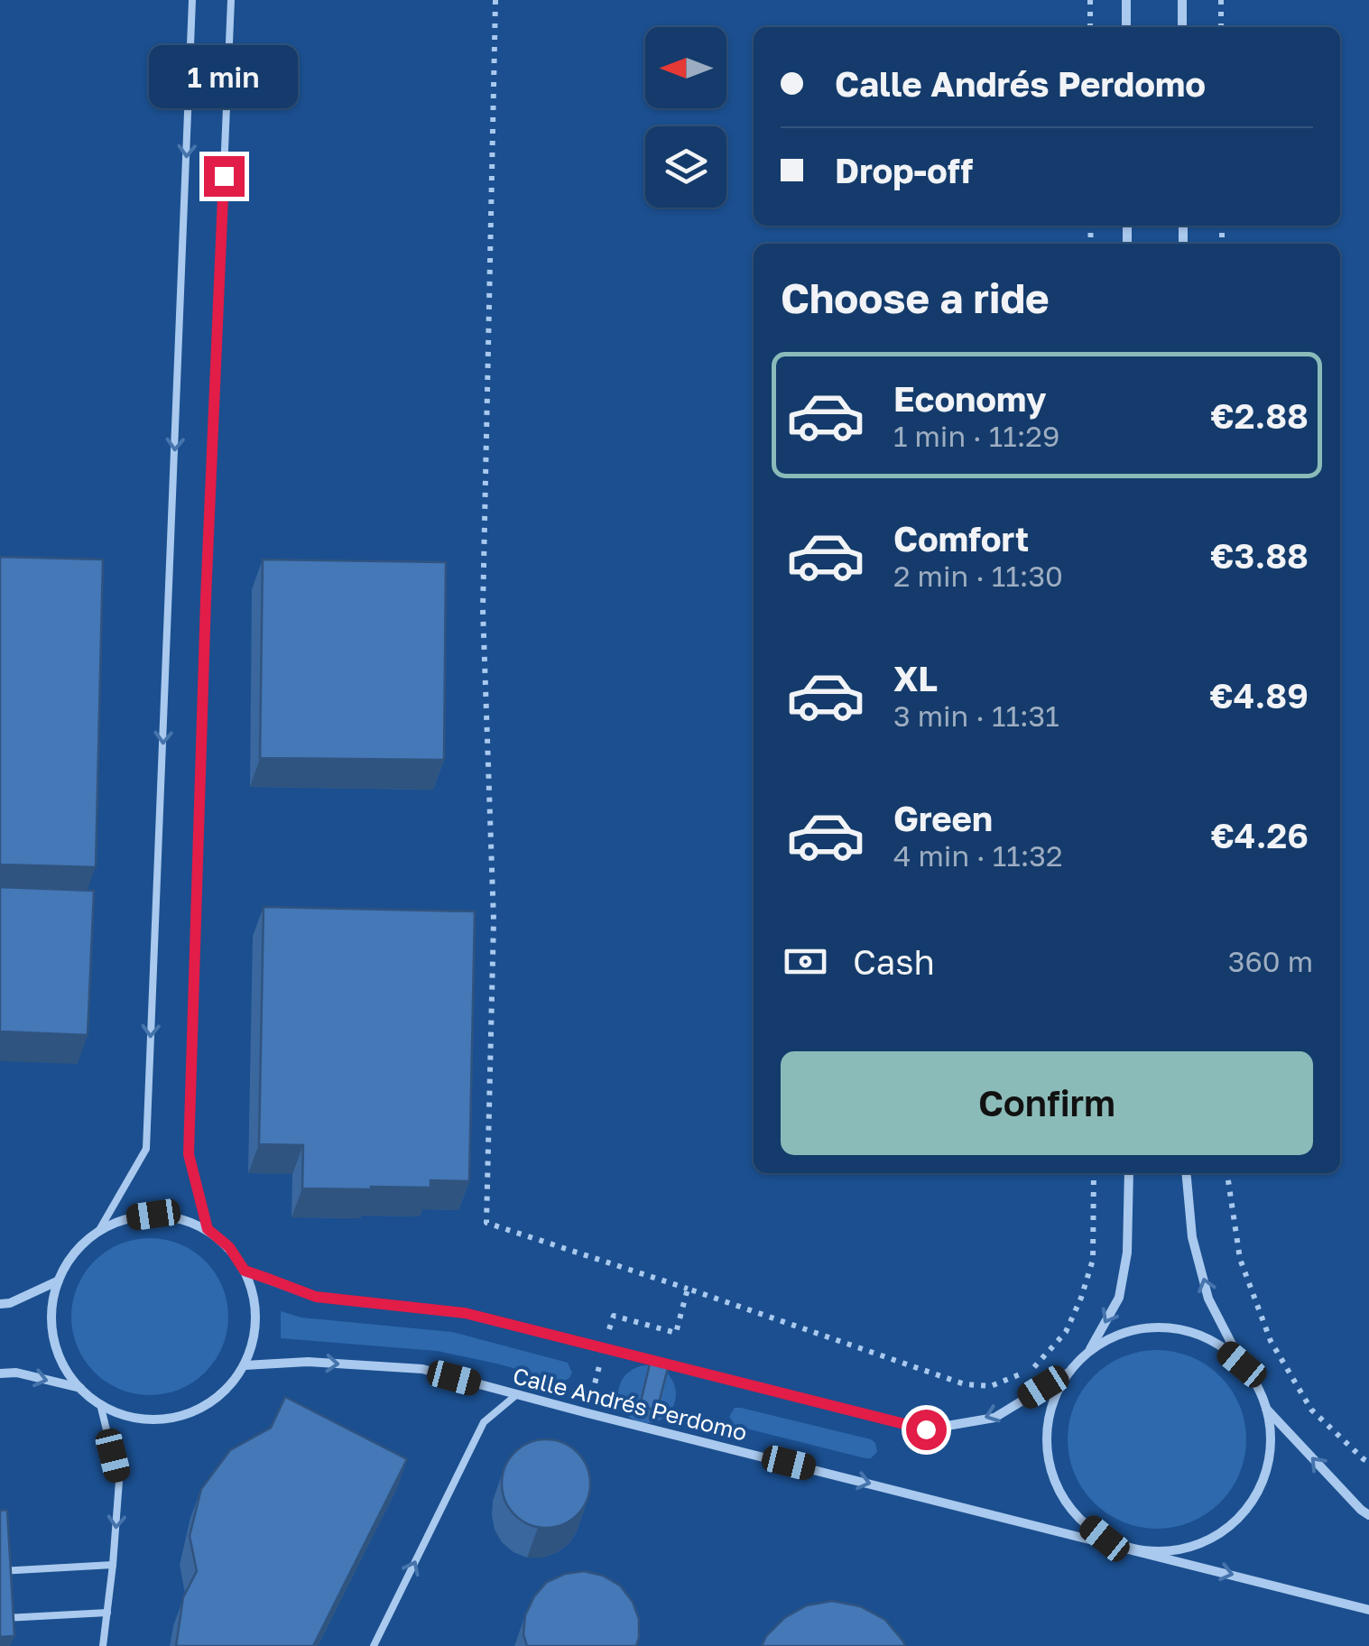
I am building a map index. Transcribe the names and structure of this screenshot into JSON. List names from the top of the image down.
{
  "streets": {
    "street": ["Calle Andrés Perdomo"]
  },
  "north": "left",
  "page": {
    "banner": ["Calle Andrés Perdomo", "Drop-off"],
    "bubble": "1 min",
    "heading": "Choose a ride",
    "list": [
      {
        "name": "Economy",
        "note": "1 min · 11:29",
        "value": "€2.88"
      },
      {
        "name": "Comfort",
        "note": "2 min · 11:30",
        "value": "€3.88"
      },
      {
        "name": "XL",
        "note": "3 min · 11:31",
        "value": "€4.89"
      },
      {
        "name": "Green",
        "note": "4 min · 11:32",
        "value": "€4.26"
      }
    ],
    "pay": ["Cash", "360 m"],
    "buttons": "Confirm"
  }
}
